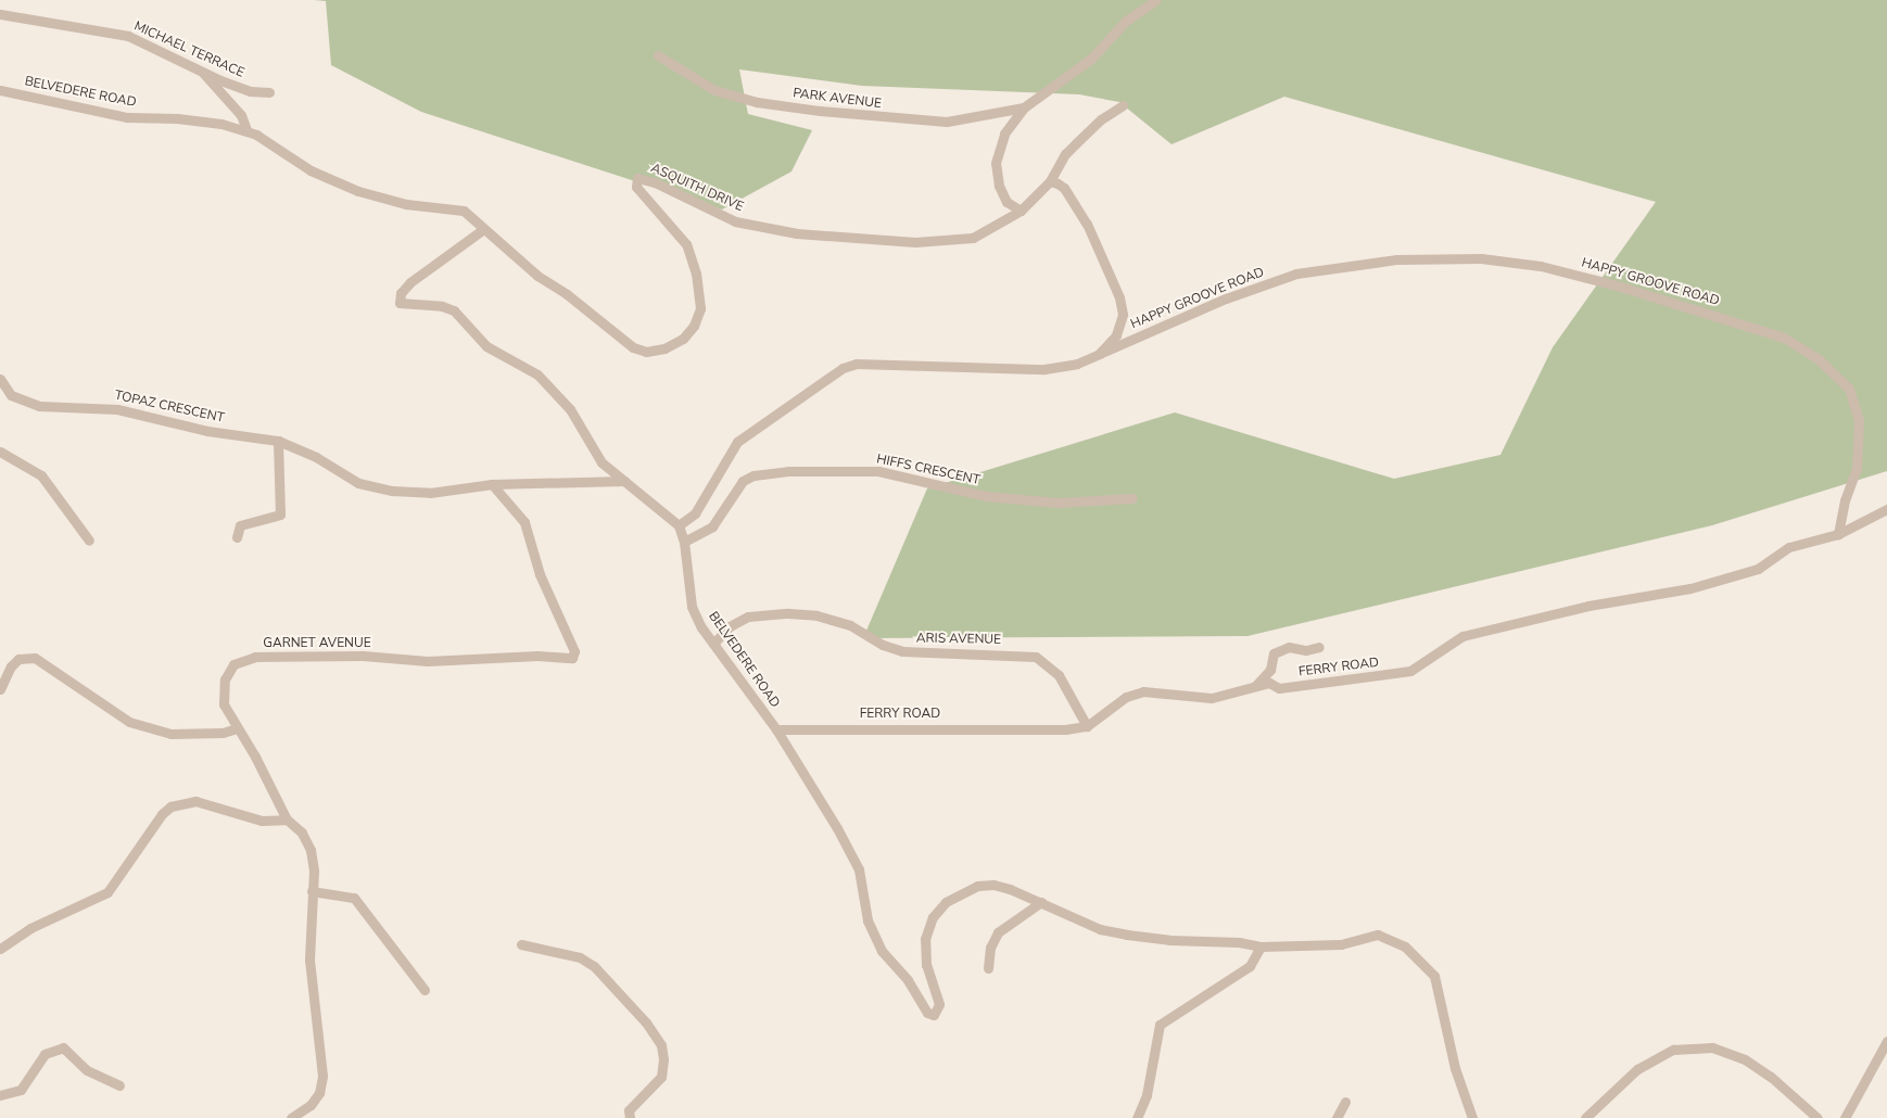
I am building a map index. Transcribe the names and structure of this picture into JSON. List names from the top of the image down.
{
  "streets": {
    "street": [
      "MICHAEL TERRACE",
      "BELVEDERE ROAD",
      "PARK AVENUE",
      "ASQUITH DRIVE",
      "HAPPY GROOVE ROAD",
      "TOPAZ CRESCENT",
      "HIFFS CRESCENT",
      "ARIS AVENUE",
      "GARNET AVENUE",
      "FERRY ROAD"
    ]
  },
  "crossings": [
    ["BELVEDERE ROAD", "ASQUITH DRIVE"],
    ["BELVEDERE ROAD", "HAPPY GROOVE ROAD"],
    ["BELVEDERE ROAD", "HIFFS CRESCENT"],
    ["BELVEDERE ROAD", "ARIS AVENUE"],
    ["BELVEDERE ROAD", "FERRY ROAD"],
    ["HAPPY GROOVE ROAD", "FERRY ROAD"],
    ["TOPAZ CRESCENT", "GARNET AVENUE"],
    ["ARIS AVENUE", "FERRY ROAD"]
  ]
}
